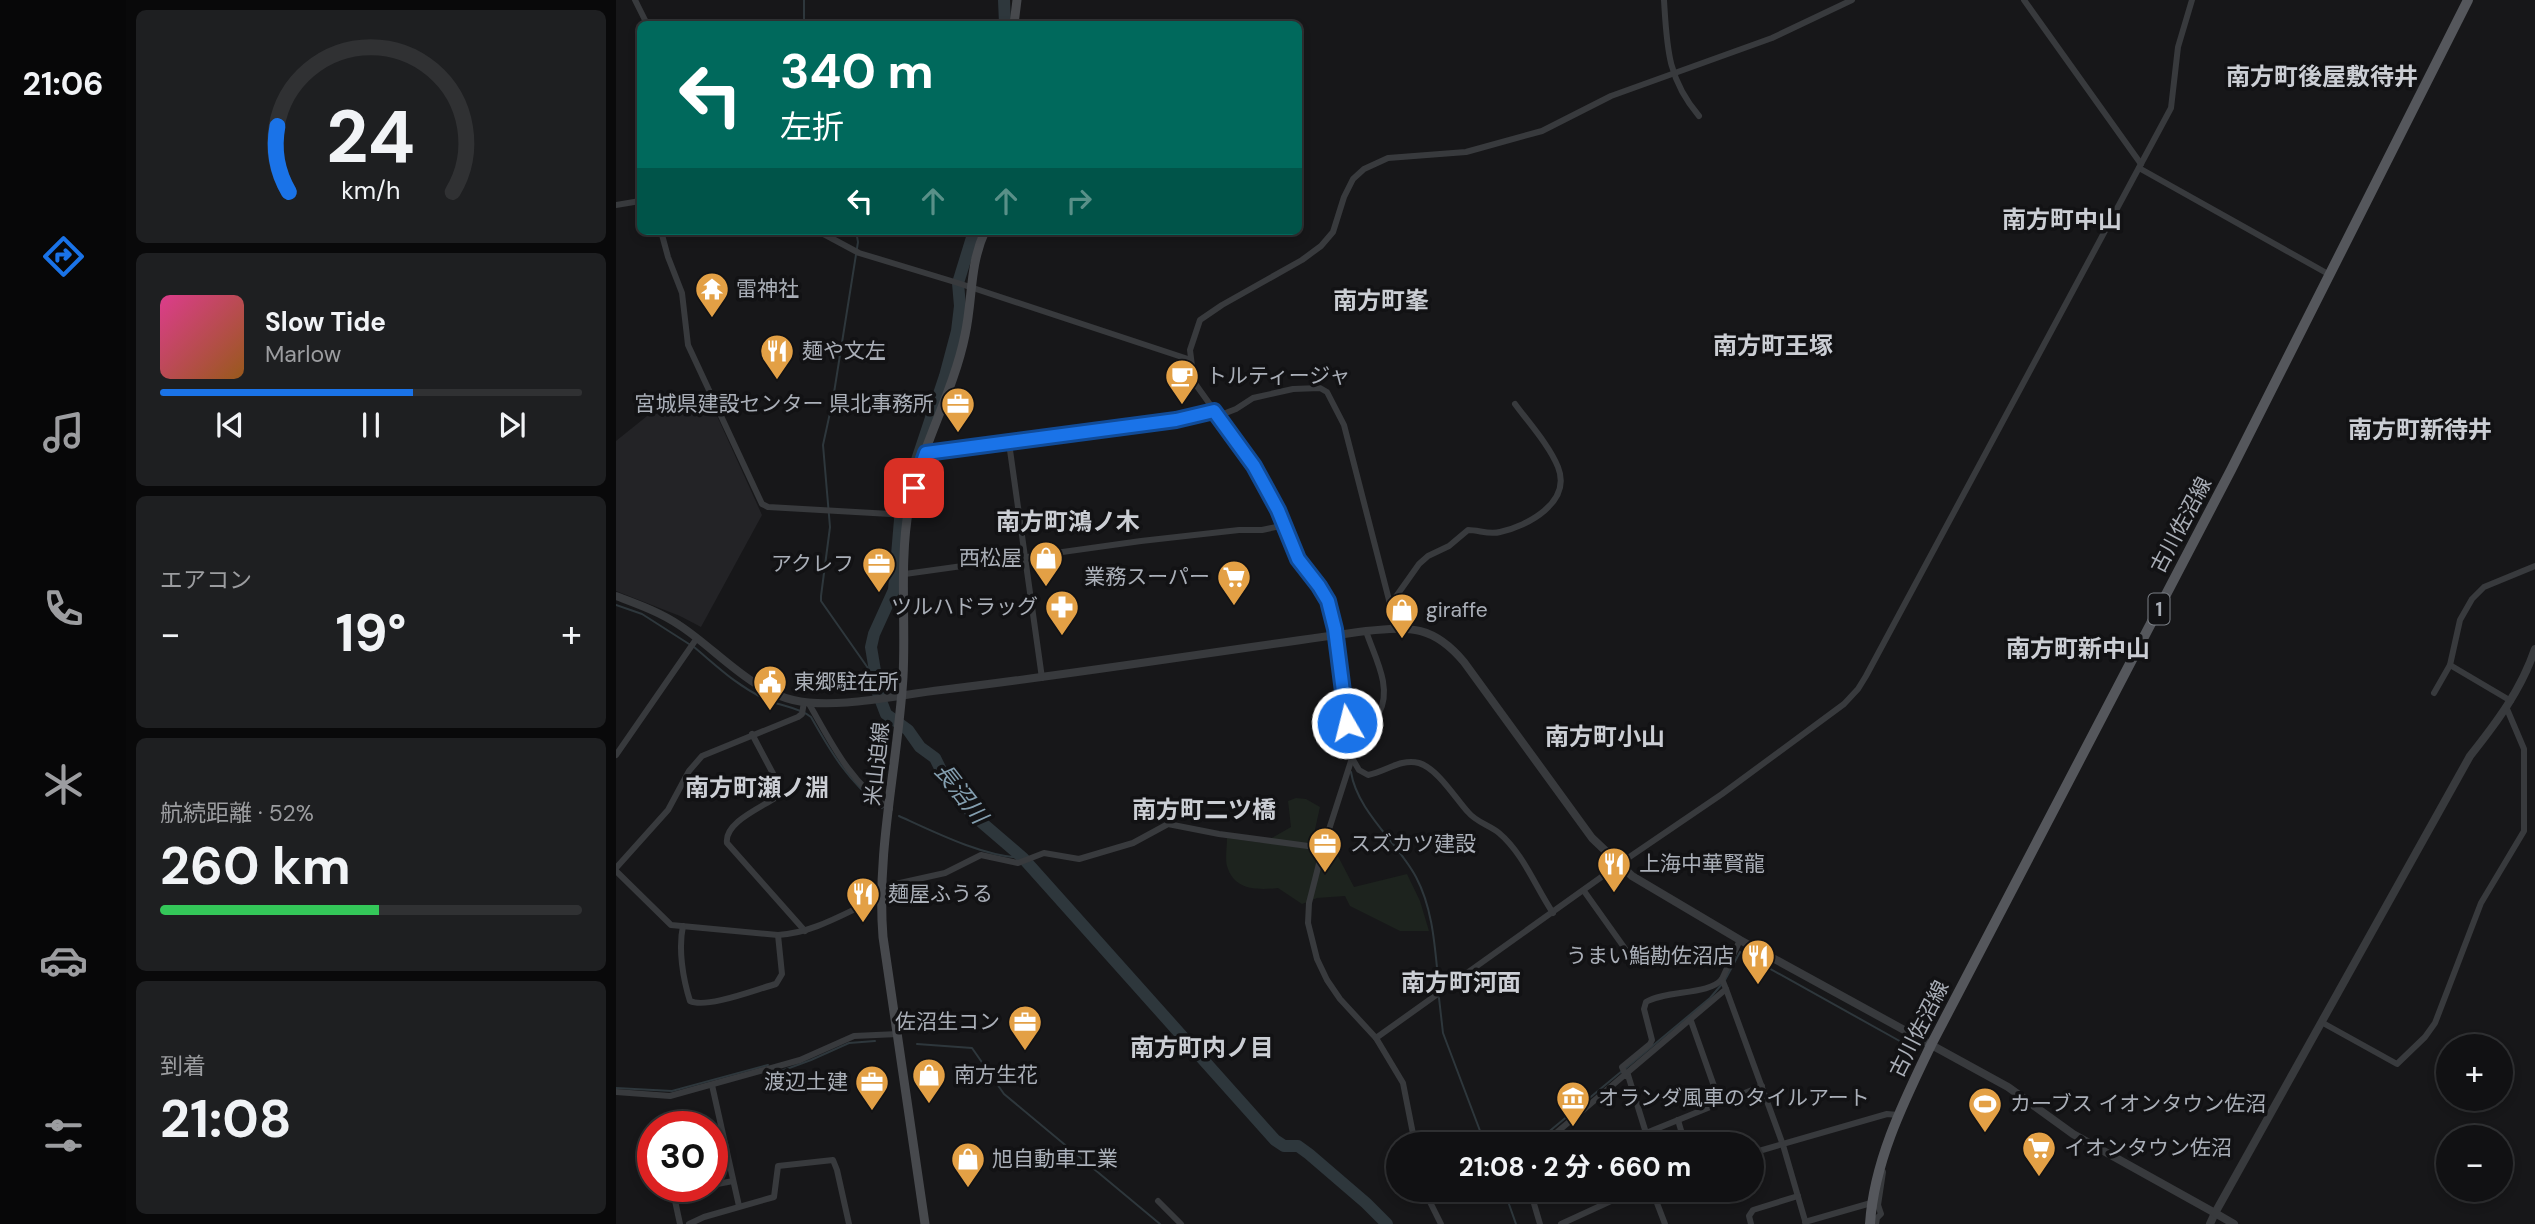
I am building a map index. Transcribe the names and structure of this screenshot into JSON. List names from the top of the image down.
{
  "streets": {
    "main road": ["古川佐沼線", "1", "米山迫線"]
  },
  "districts": [
    "南方町後屋敷待井",
    "南方町中山",
    "南方町峯",
    "南方町王塚",
    "南方町新待井",
    "南方町鴻ノ木",
    "南方町新中山",
    "南方町小山",
    "南方町瀬ノ淵",
    "南方町二ツ橋",
    "南方町河面",
    "南方町内ノ目"
  ],
  "water": ["長沼川"],
  "places": {
    "temple": ["雷神社"],
    "restaurant": [
      "麺や文左",
      "上海中華賢龍",
      "麺屋ふうる",
      "うまい鮨勘佐沼店"
    ],
    "cafe": ["トルティージャ"],
    "office": [
      "宮城県建設センター 県北事務所",
      "アクレフ",
      "スズカツ建設",
      "佐沼生コン",
      "渡辺土建"
    ],
    "shop": [
      "西松屋",
      "giraffe",
      "南方生花",
      "旭自動車工業"
    ],
    "supermarket": ["業務スーパー", "イオンタウン佐沼"],
    "pharmacy": ["ツルハドラッグ"],
    "public building": ["東郷駐在所"],
    "museum": ["オランダ風車のタイルアート"],
    "sports": ["カーブス イオンタウン佐沼"]
  },
  "page": {
    "tabs": "21:06",
    "turn": ["340 m", "左折"],
    "song": ["Slow Tide", "Marlow"],
    "tile": [
      "エアコン",
      ["航続距離 · 52%", "260 km"],
      ["到着", "21:08"]
    ],
    "heat": ["−", "19°", "+"],
    "map_buttons": ["+", "−"],
    "limit": "30",
    "trip": "21:08 · 2 分 · 660 m",
    "gauge": ["24", "km/h"]
  }
}
